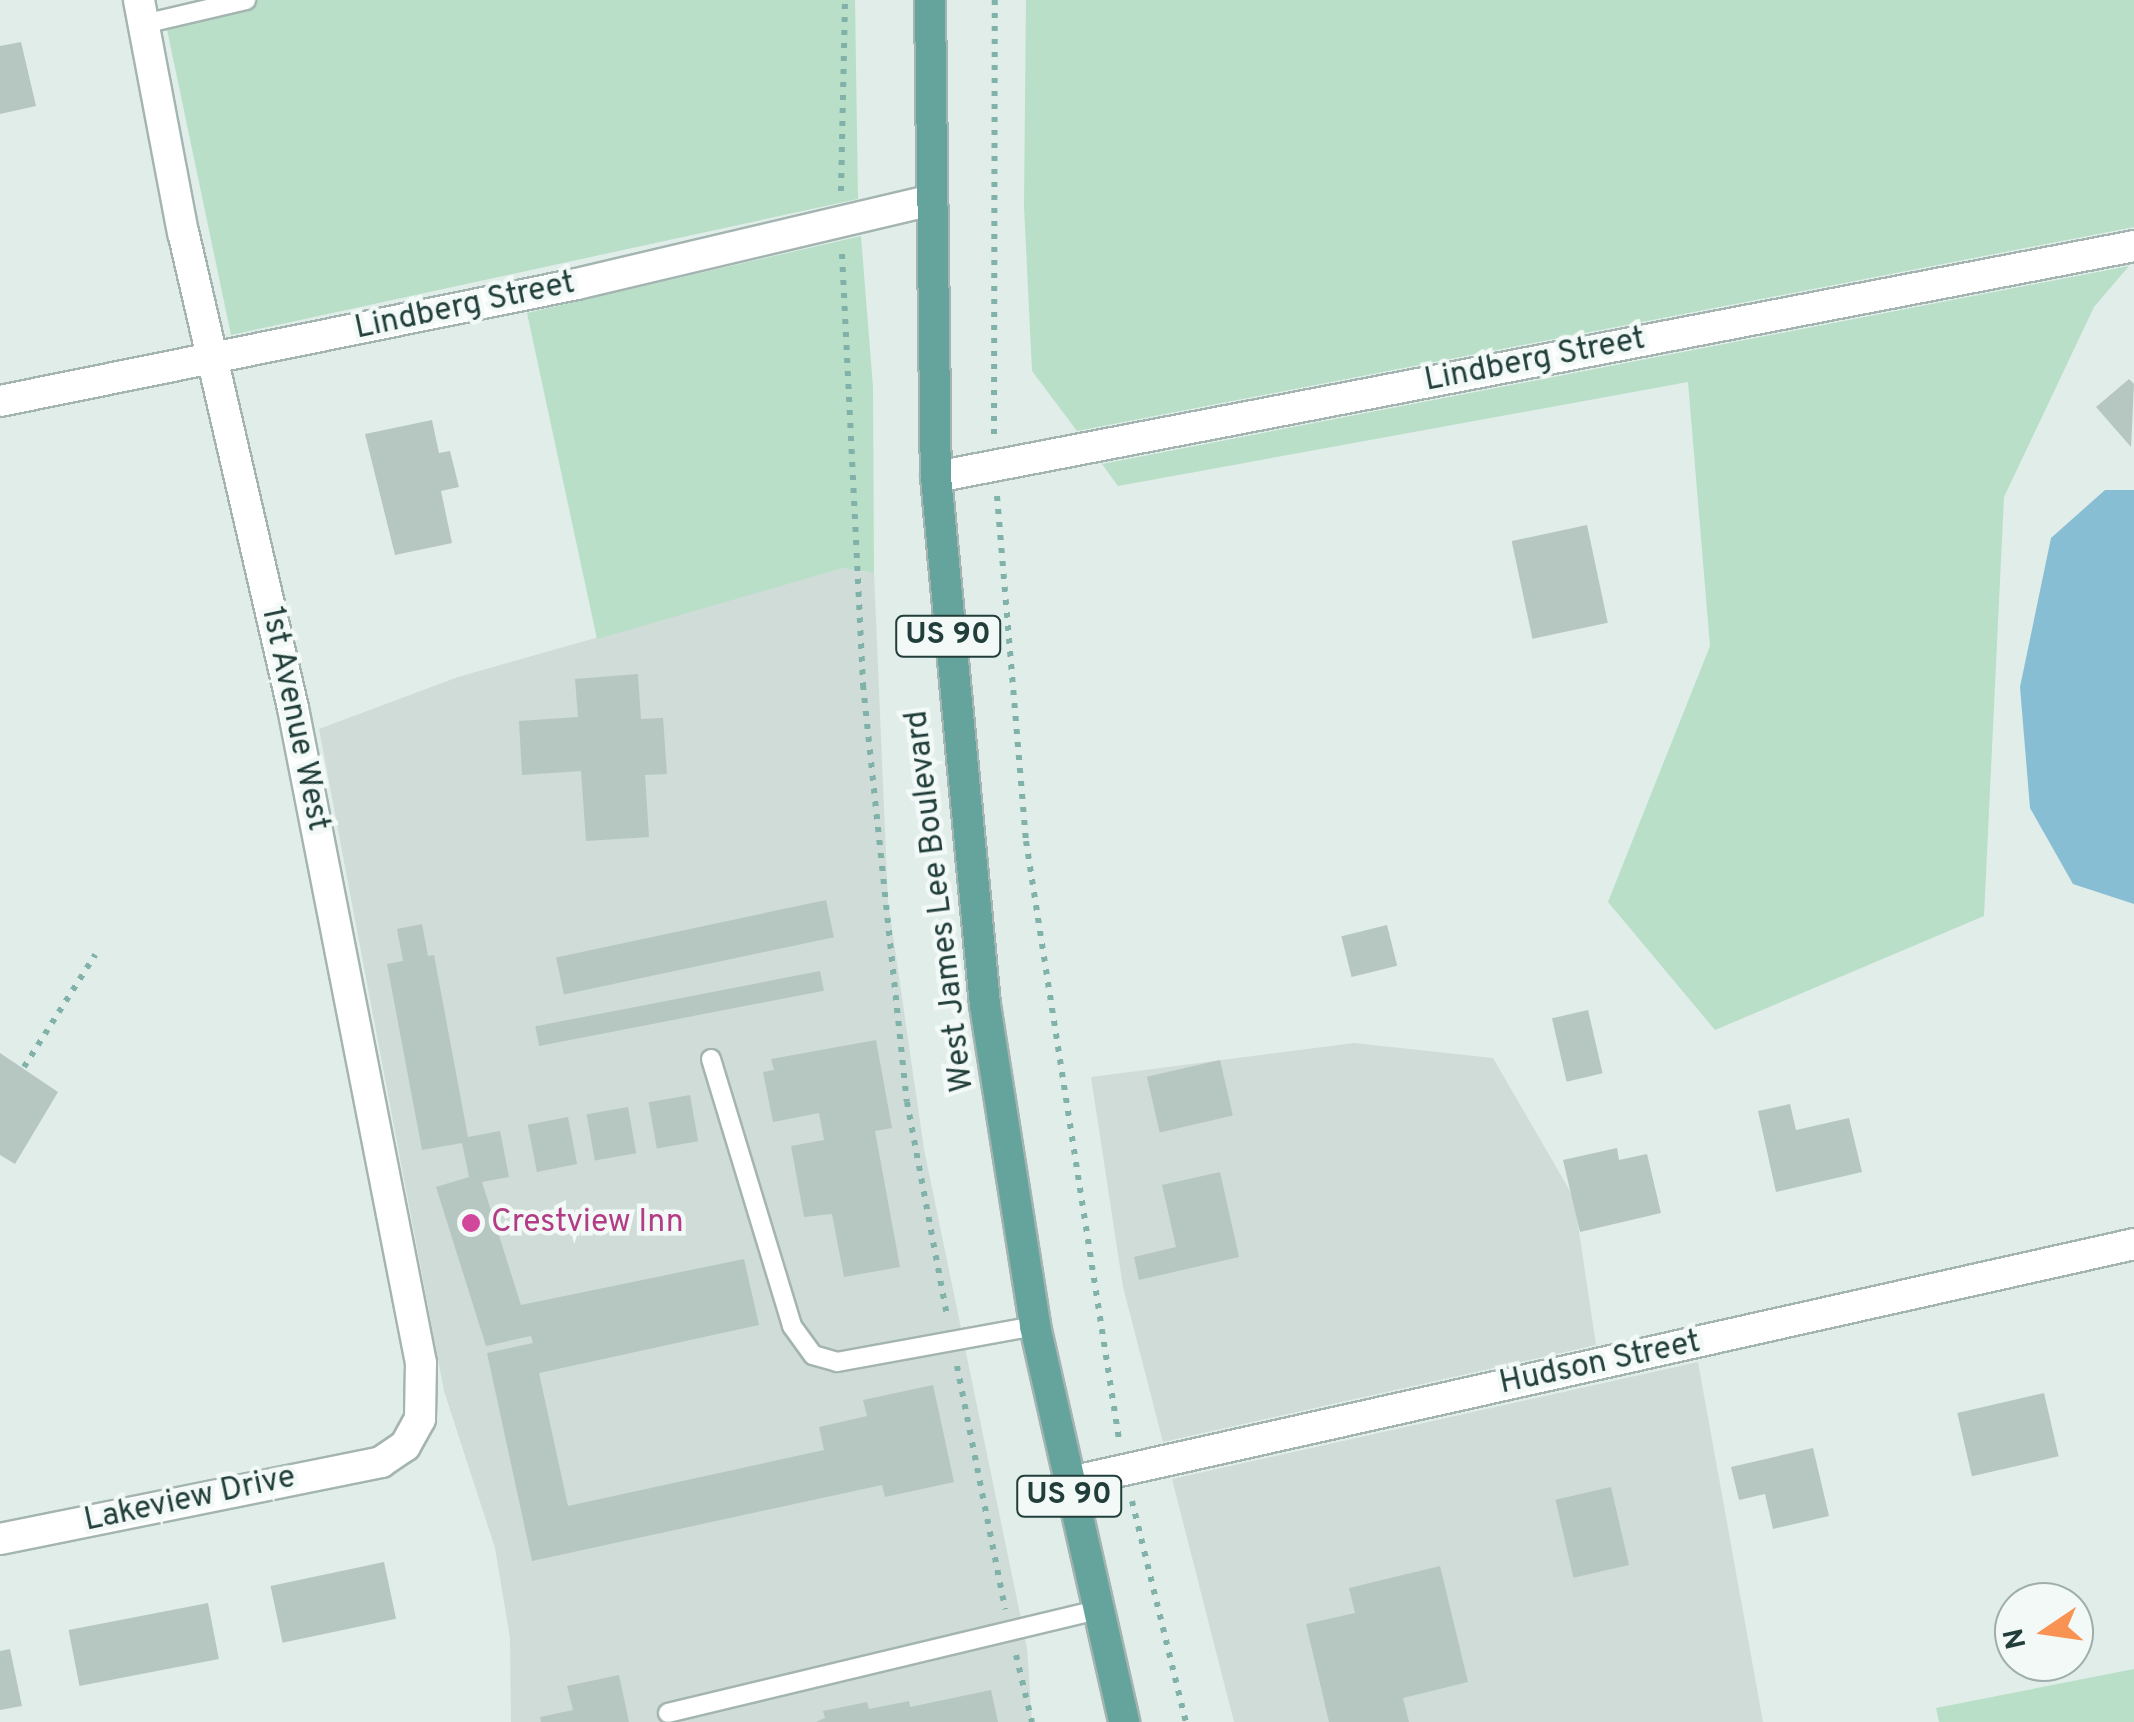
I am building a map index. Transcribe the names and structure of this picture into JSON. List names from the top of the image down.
{
  "streets": {
    "main road": ["US 90", "West James Lee Boulevard"],
    "street": [
      "Lindberg Street",
      "1st Avenue West",
      "Hudson Street",
      "Lakeview Drive"
    ]
  },
  "crossings": [
    ["Lindberg Street", "1st Avenue West"],
    ["Lindberg Street", "West James Lee Boulevard"],
    ["1st Avenue West", "Lakeview Drive"],
    ["West James Lee Boulevard", "Hudson Street"]
  ],
  "places": ["Crestview Inn"],
  "north": "left"
}
